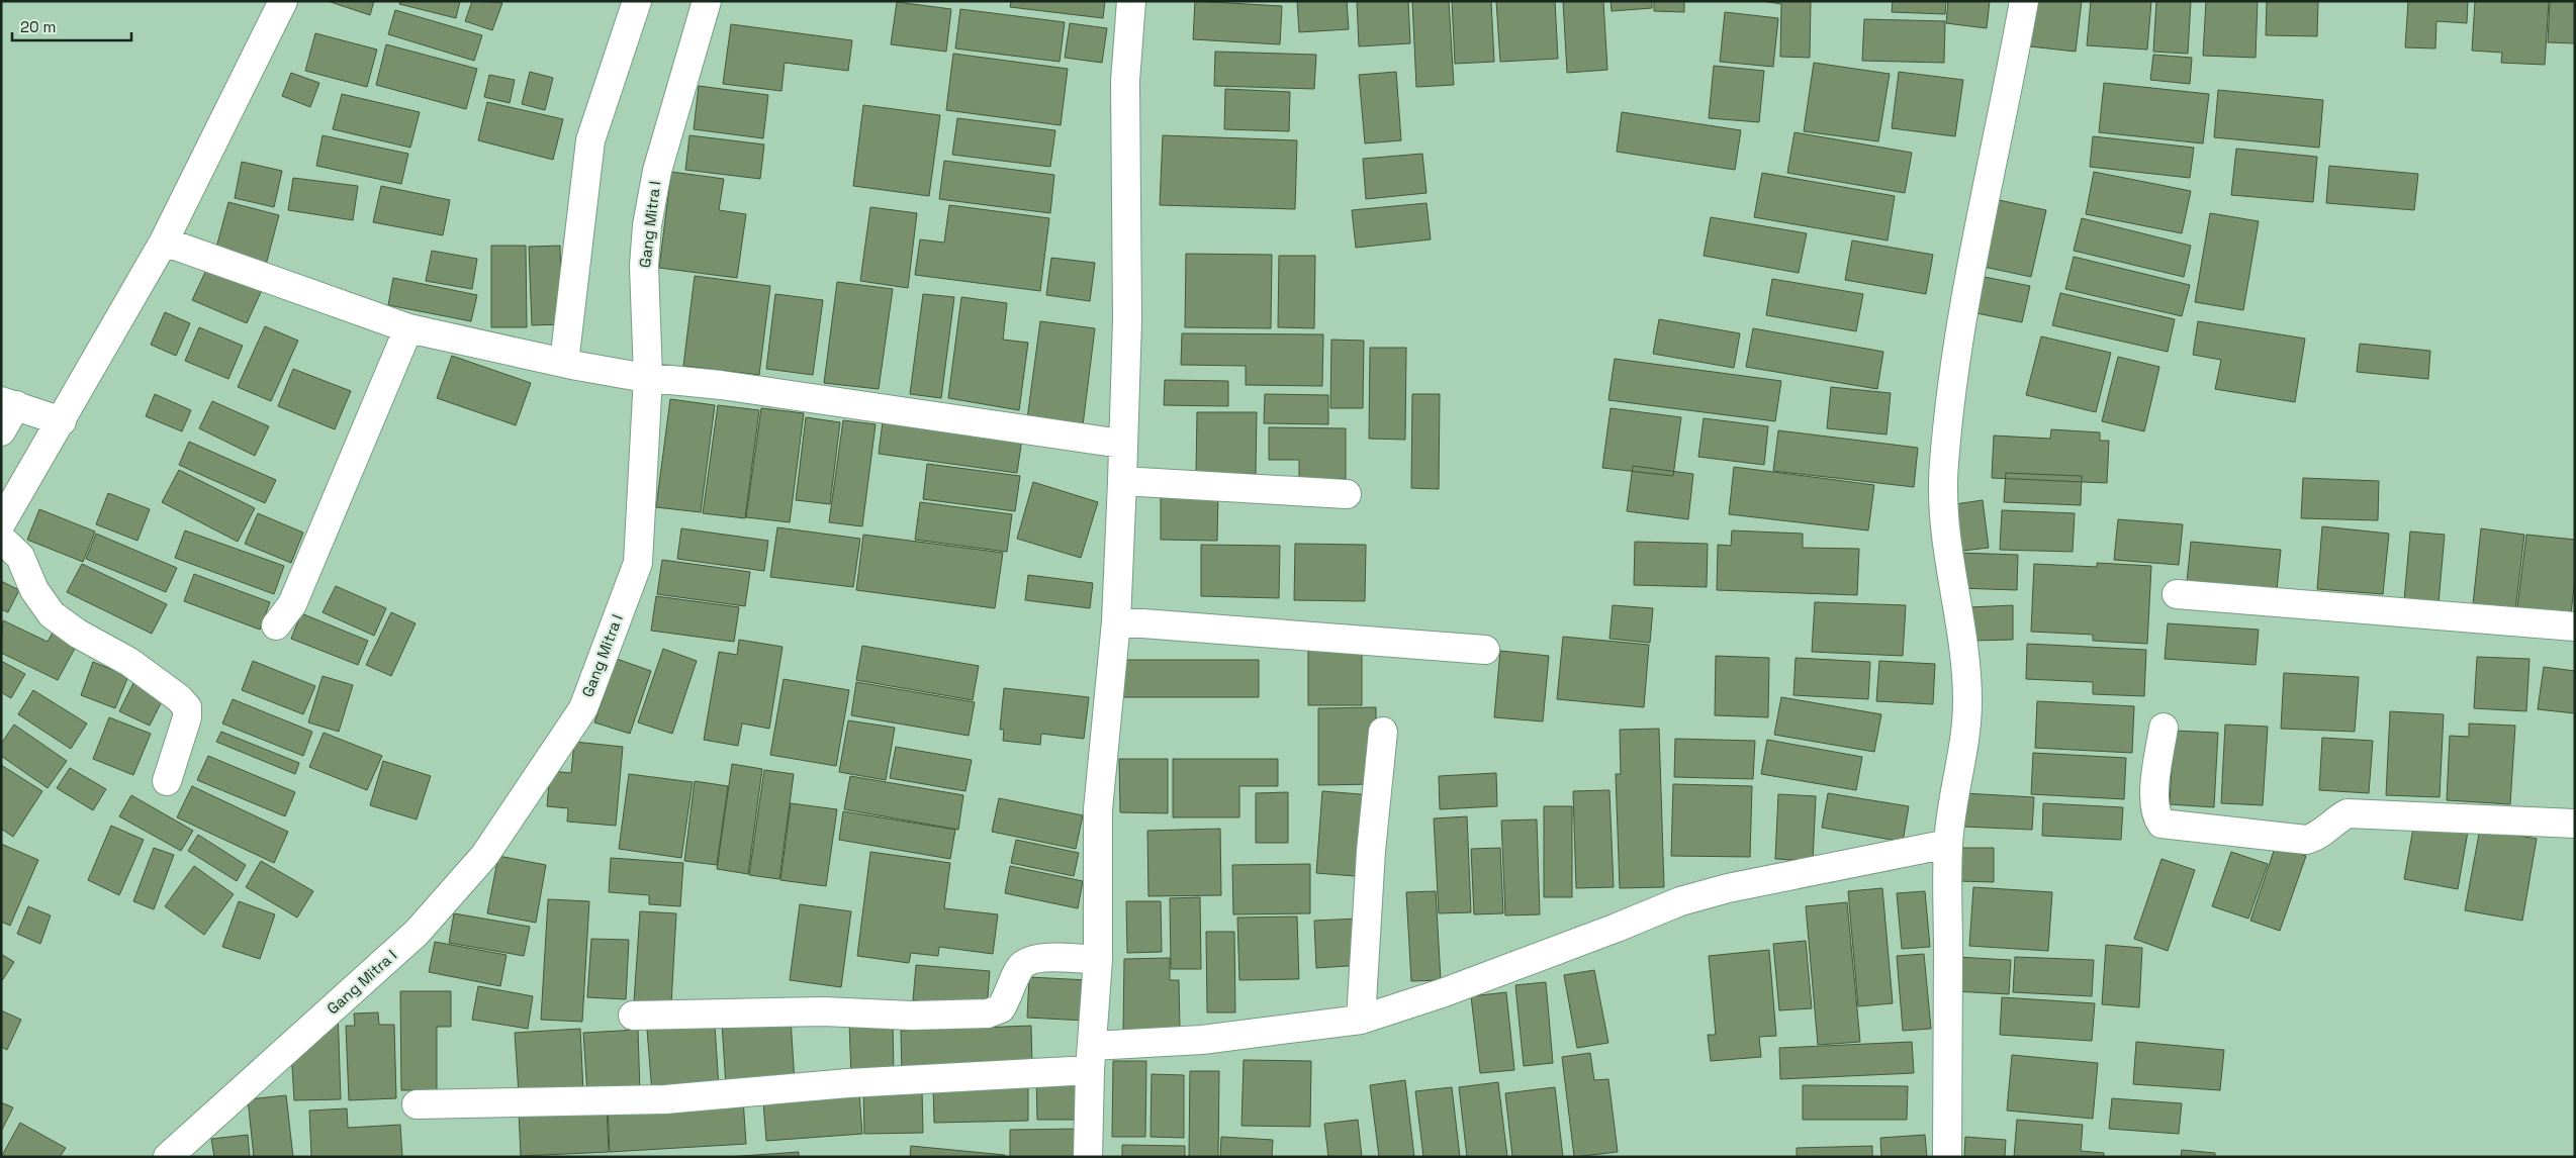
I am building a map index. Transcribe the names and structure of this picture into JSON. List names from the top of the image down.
{
  "streets": {
    "street": ["Gang Mitra I"]
  },
  "scale_bar": "20 m"
}
